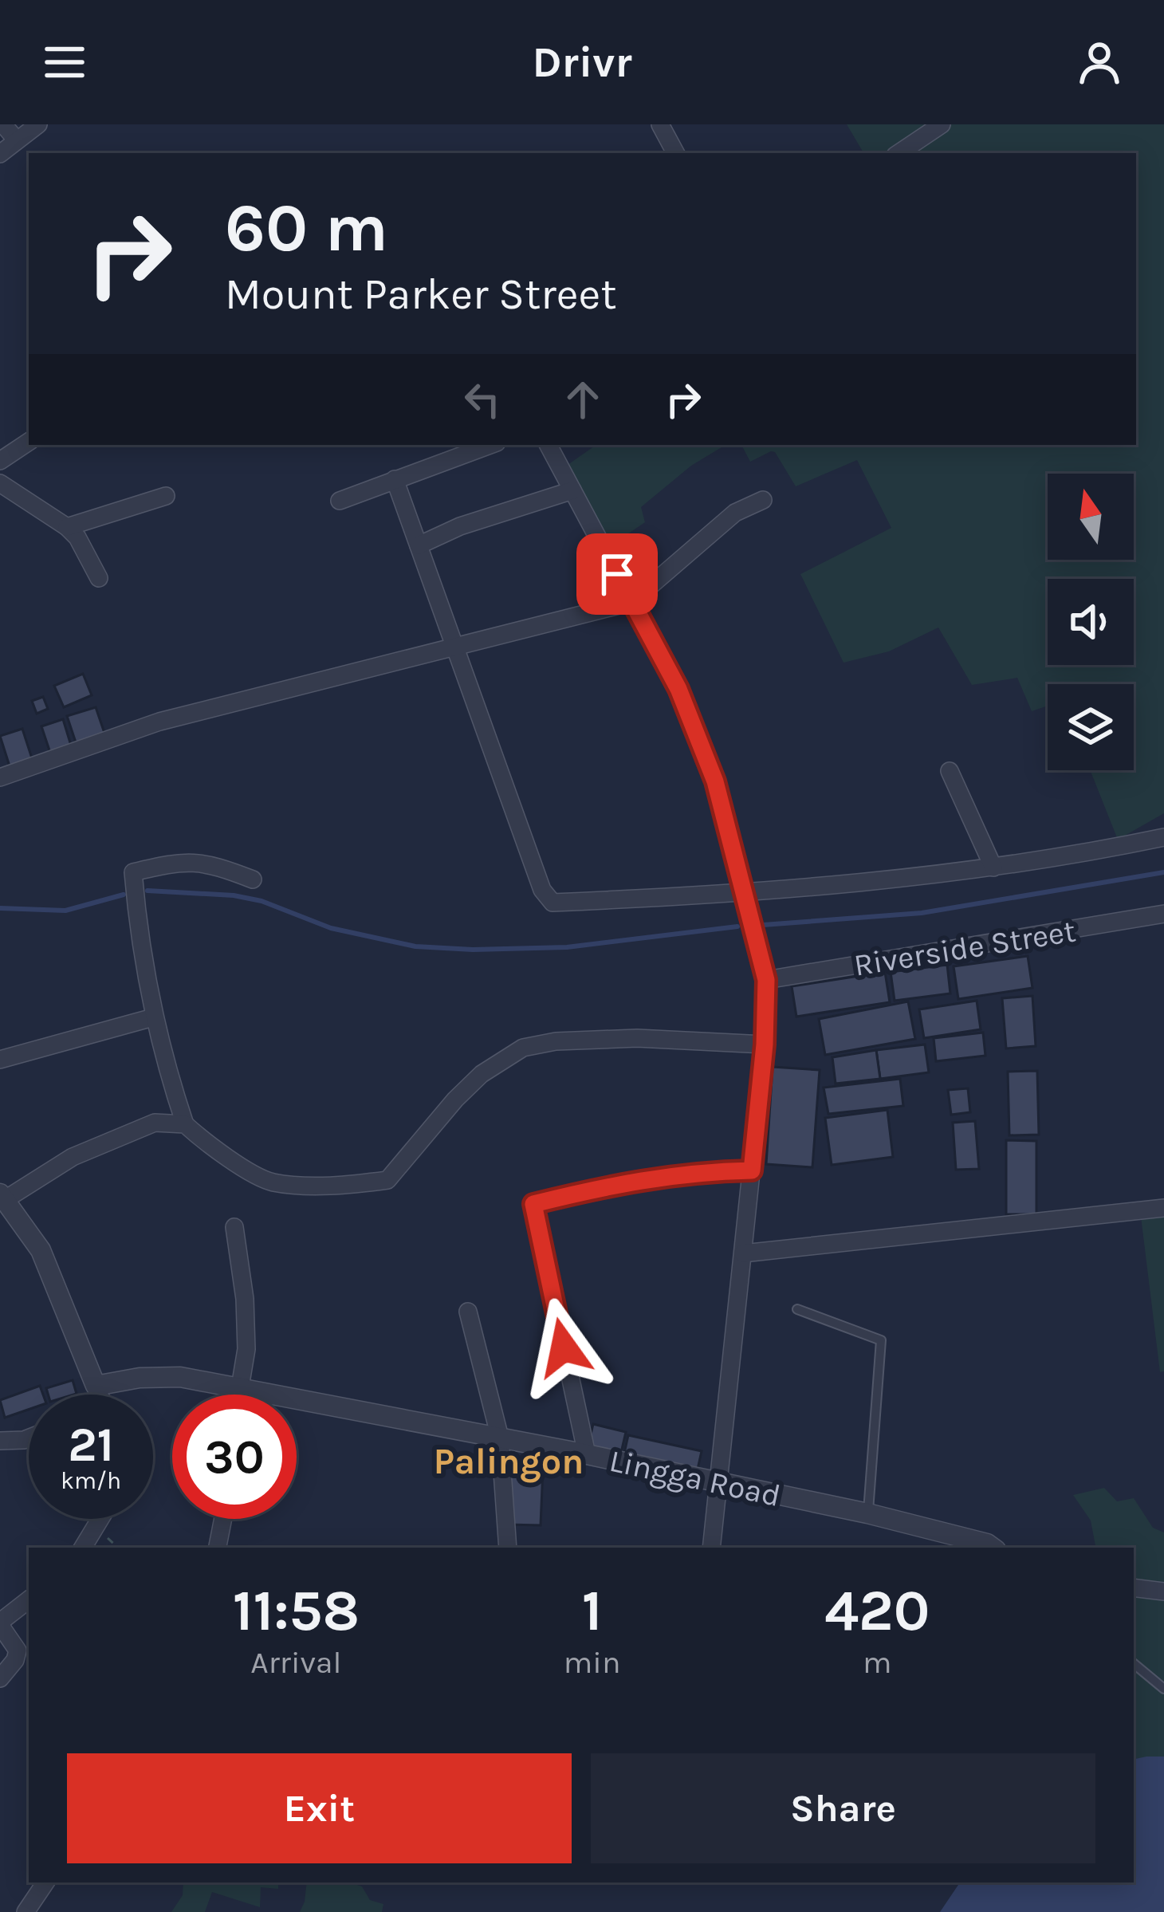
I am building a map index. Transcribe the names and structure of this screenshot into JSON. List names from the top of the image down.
{
  "streets": {
    "street": ["Riverside Street", "Lingga Road"]
  },
  "districts": ["Palingon"],
  "north": "top",
  "page": {
    "header": "Drivr",
    "turn": ["60 m", "Mount Parker Street"],
    "speed": "21 km/h",
    "limit": "30",
    "eta": [
      "11:58",
      "Arrival",
      "1",
      "min",
      "420",
      "m"
    ],
    "buttons": ["Exit", "Share"]
  }
}
